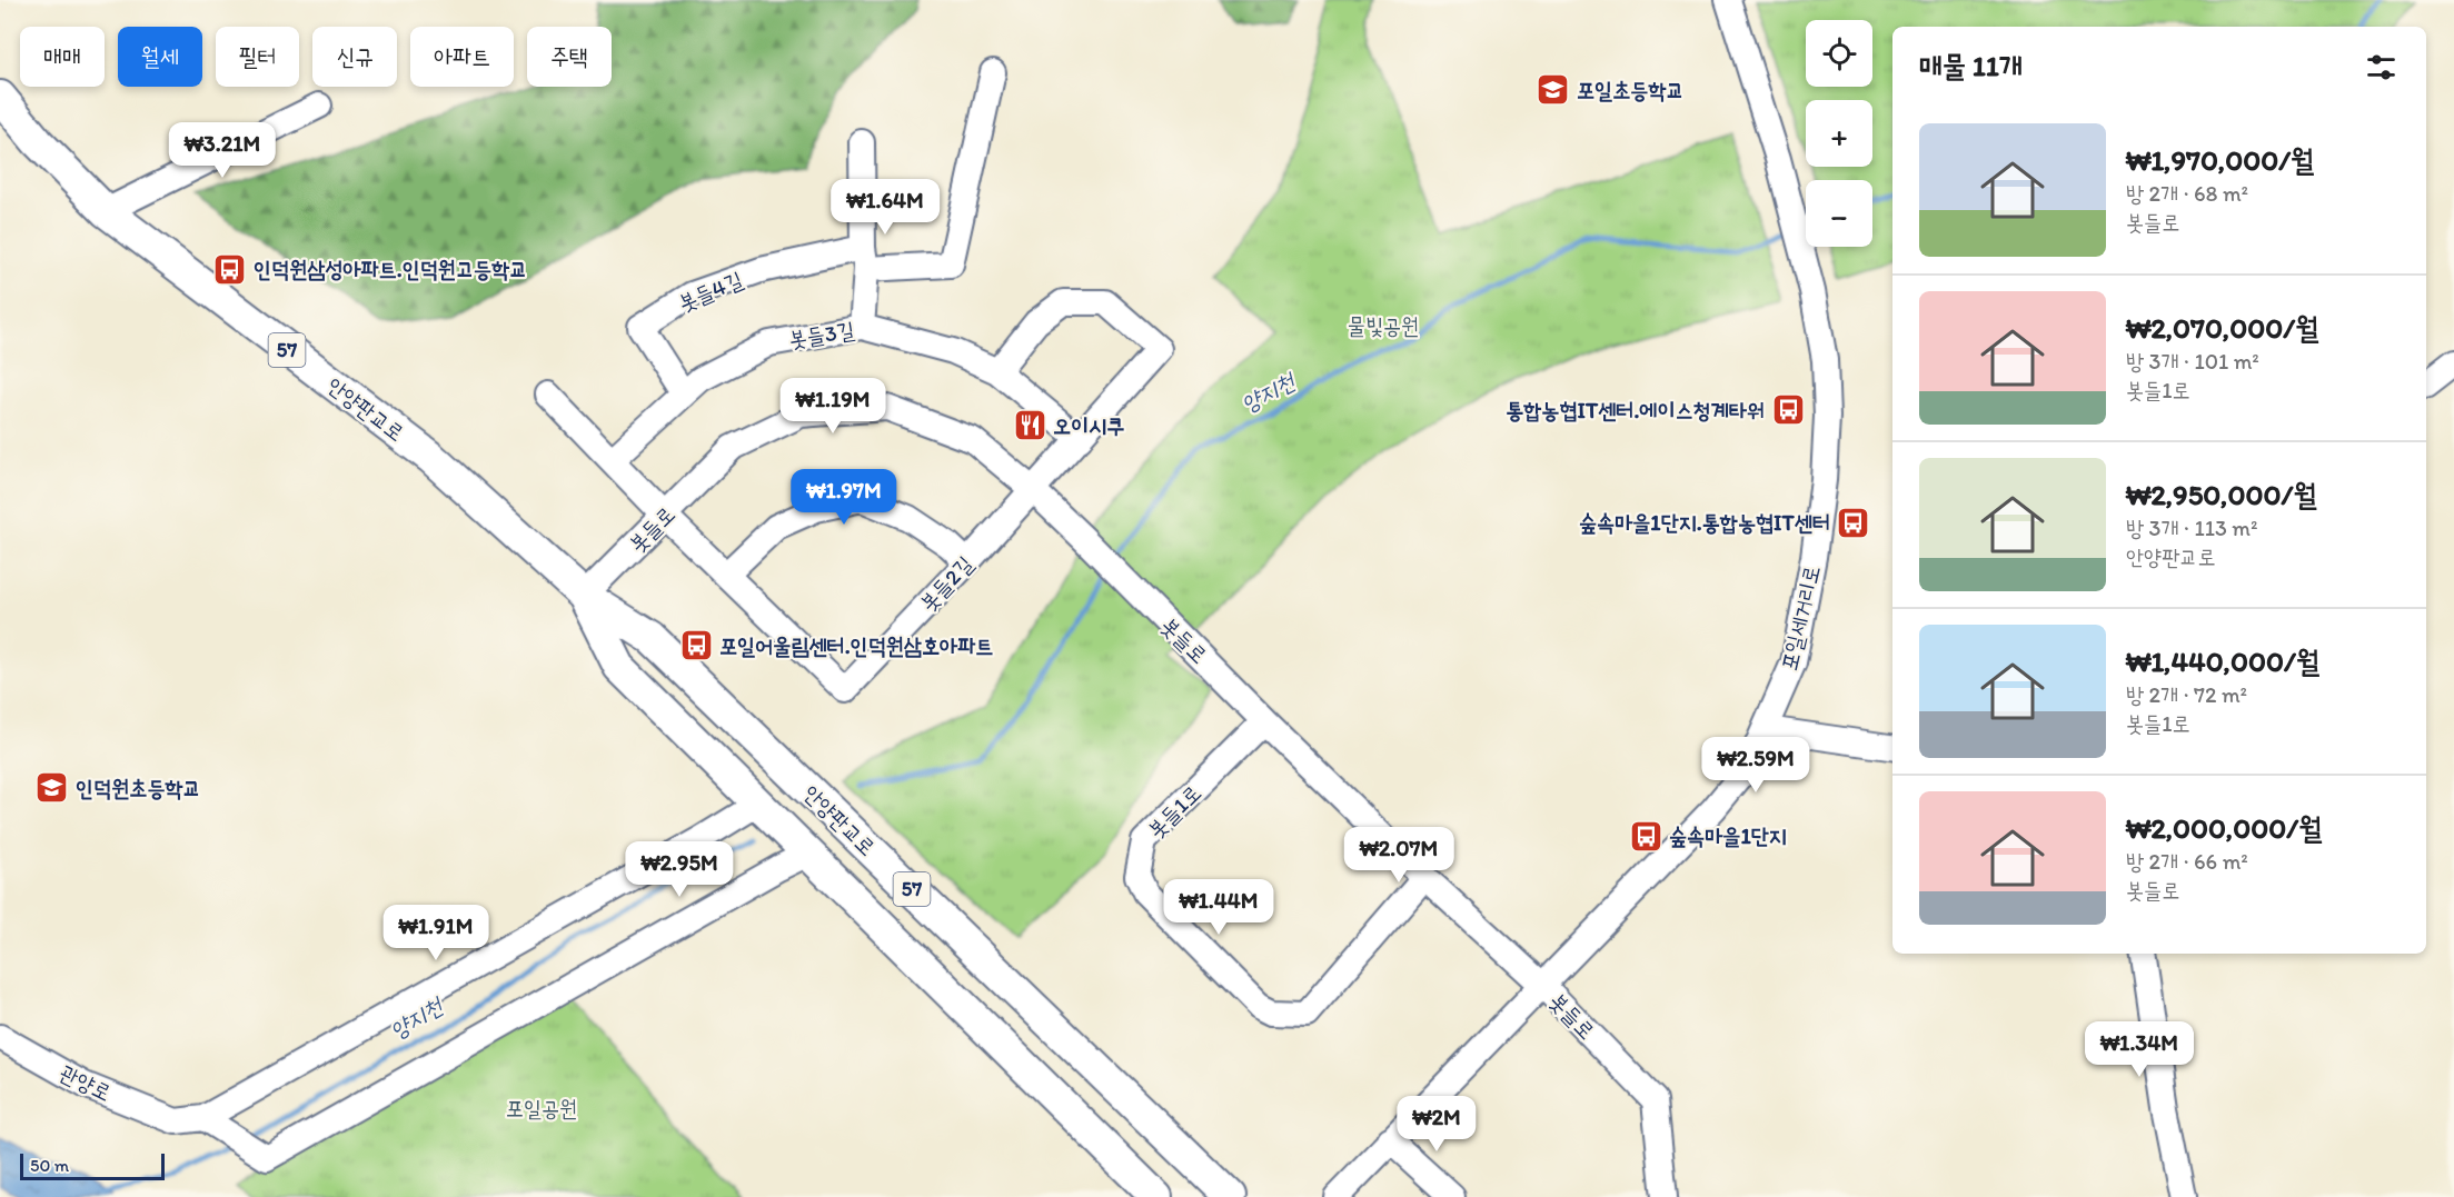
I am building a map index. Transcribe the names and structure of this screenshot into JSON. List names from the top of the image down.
{
  "streets": {
    "main road": ["57", "안양판교로"],
    "street": [
      "봇들4길",
      "봇들3길",
      "봇들로",
      "봇들2길",
      "포일세거리로",
      "봇들1로",
      "관양로"
    ]
  },
  "crossings": [
    ["봇들4길", "봇들3길"],
    ["봇들3길", "봇들2길"],
    ["안양판교로", "봇들로"],
    ["봇들로", "봇들2길"],
    ["봇들로", "포일세거리로"],
    ["봇들로", "봇들1로"]
  ],
  "water": ["양지천"],
  "parks": ["물빛공원", "포일공원"],
  "places": {
    "school or university": ["포일초등학교", "인덕원초등학교"],
    "bus stop": [
      "인덕원삼성아파트.인덕원고등학교",
      "통합농협IT센터.에이스청계타워",
      "숲속마을1단지.통합농협IT센터",
      "포일어울림센터.인덕원삼호아파트",
      "숲속마을1단지"
    ],
    "restaurant": ["오이시쿠"]
  },
  "scale_bar": "50 m",
  "page": {
    "map_buttons": ["+", "−"],
    "chip": [
      "매매",
      "월세",
      "필터",
      "신규",
      "아파트",
      "주택"
    ],
    "heading": "매물 11개",
    "list": [
      {
        "name": "₩1,970,000/월",
        "note": "방 2개 · 68 m² · 봇들로"
      },
      {
        "name": "₩2,070,000/월",
        "note": "방 3개 · 101 m² · 봇들1로"
      },
      {
        "name": "₩2,950,000/월",
        "note": "방 3개 · 113 m² · 안양판교로"
      },
      {
        "name": "₩1,440,000/월",
        "note": "방 2개 · 72 m² · 봇들1로"
      },
      {
        "name": "₩2,000,000/월",
        "note": "방 2개 · 66 m² · 봇들로"
      }
    ],
    "price": [
      "₩3.21M",
      "₩1.64M",
      "₩1.19M",
      "₩1.97M",
      "₩2.59M",
      "₩2.07M",
      "₩2.95M",
      "₩1.44M",
      "₩1.91M",
      "₩1.34M",
      "₩2M"
    ],
    "scale": "50 m"
  }
}
